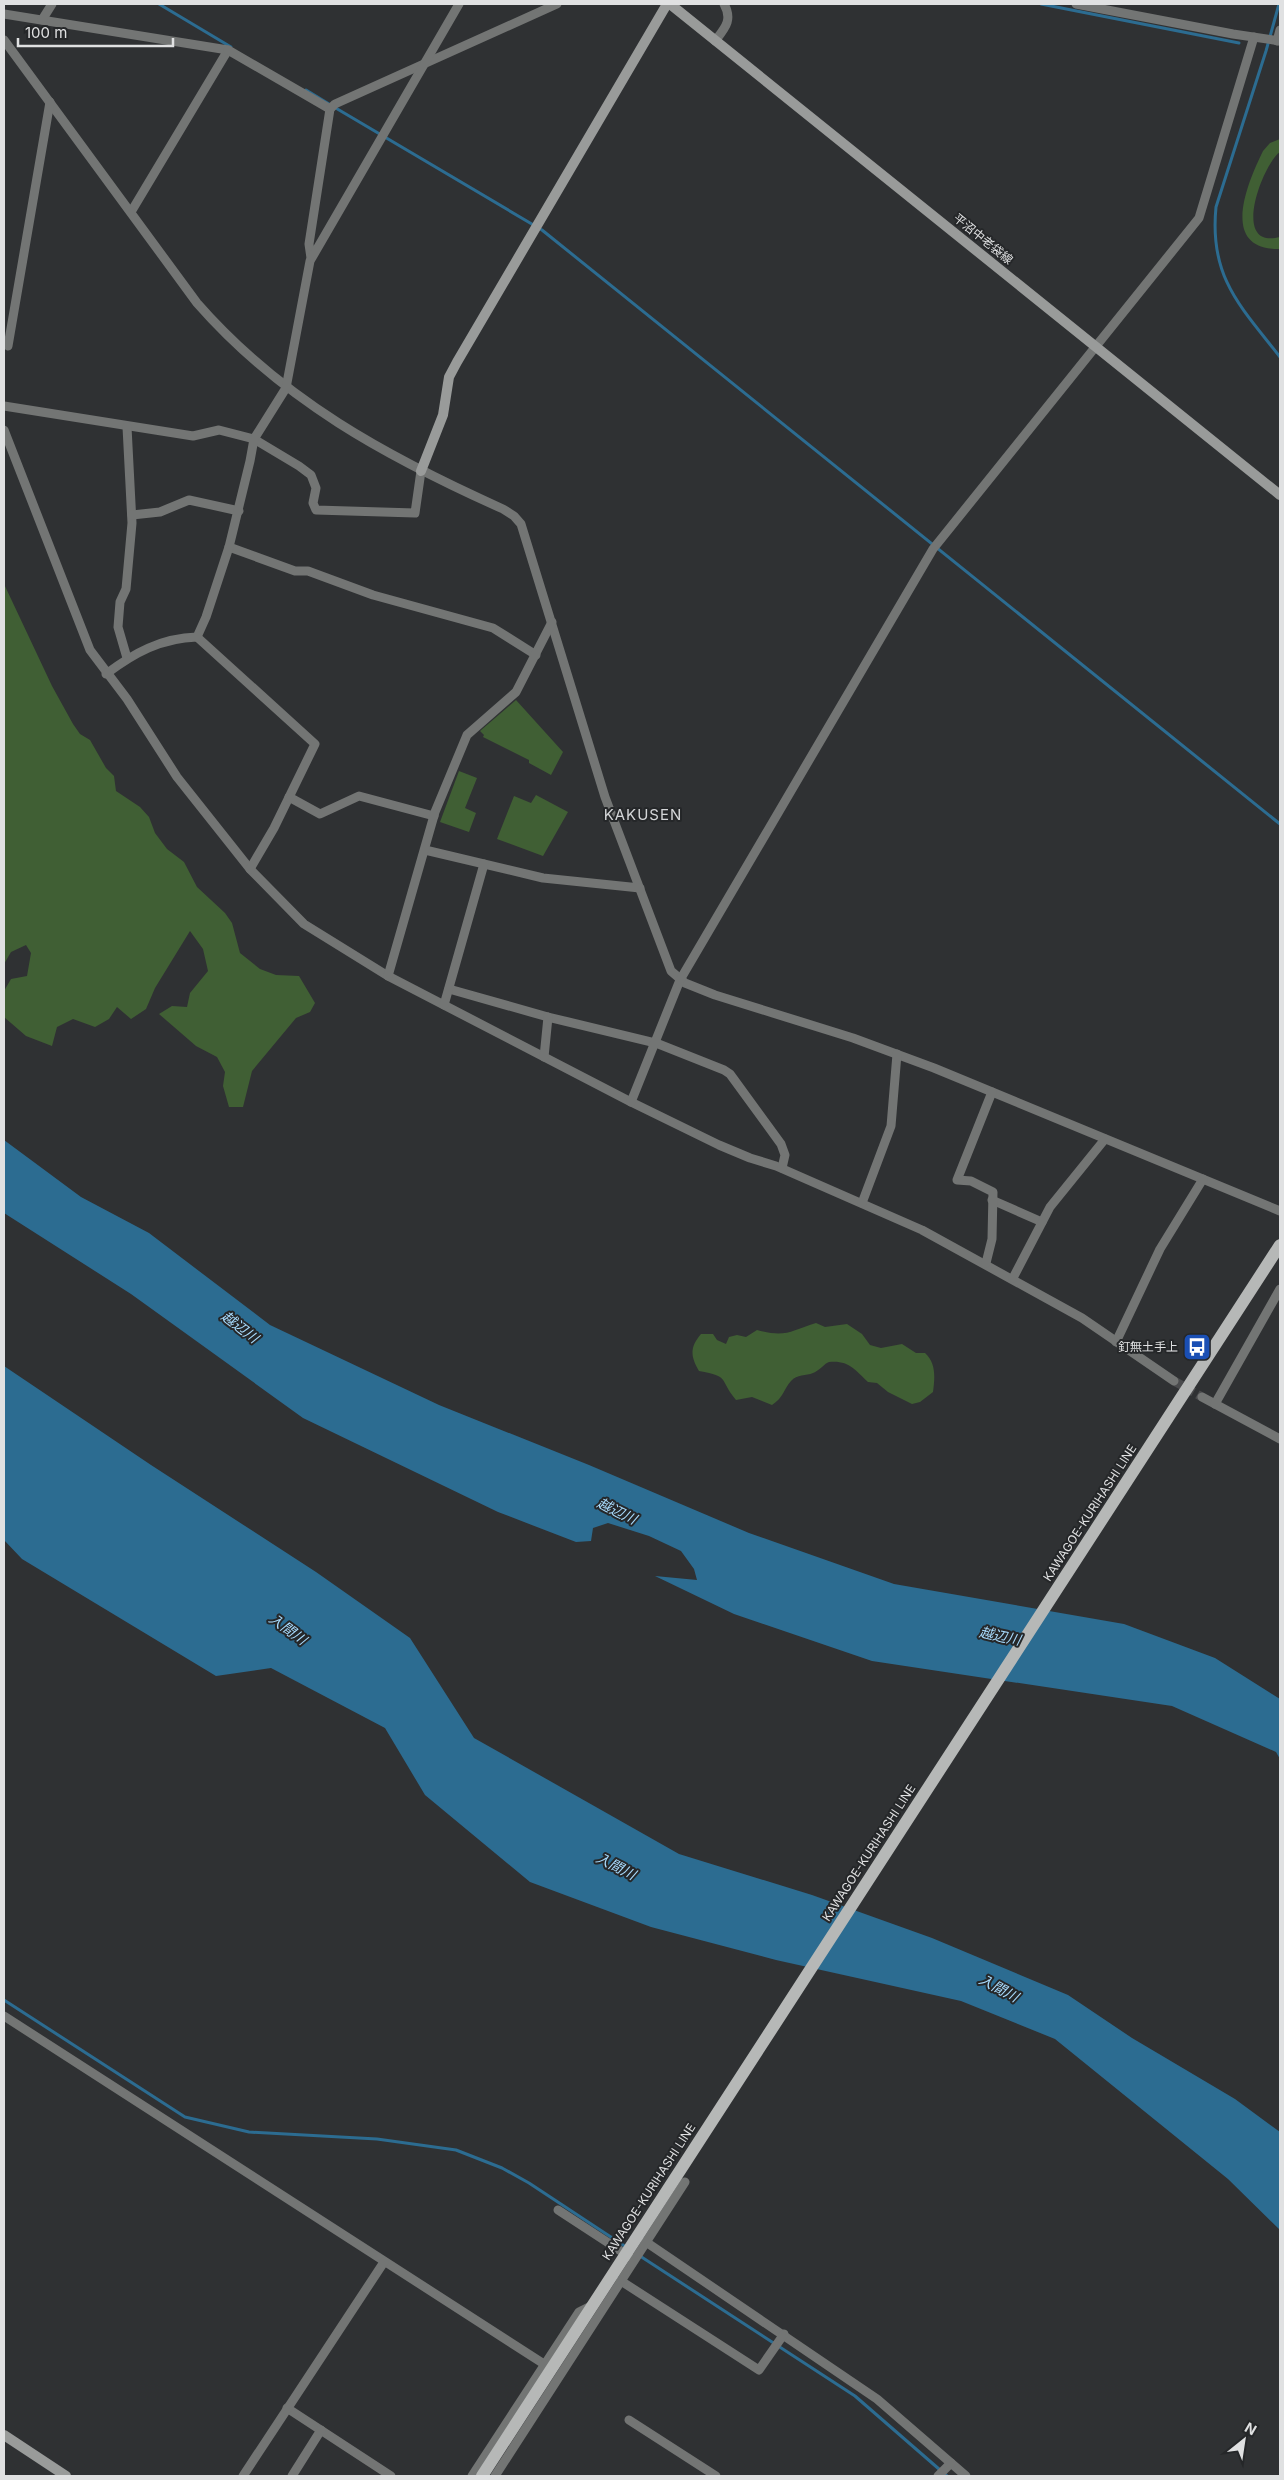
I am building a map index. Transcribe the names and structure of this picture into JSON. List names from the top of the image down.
{
  "streets": {
    "main road": ["平沼中老袋線", "KAWAGOE-KURIHASHI LINE"]
  },
  "districts": ["KAKUSEN"],
  "water": ["越辺川", "入間川"],
  "places": {
    "bus stop": ["釘無土手上"]
  },
  "scale_bar": "100 m",
  "north": "top right"
}
